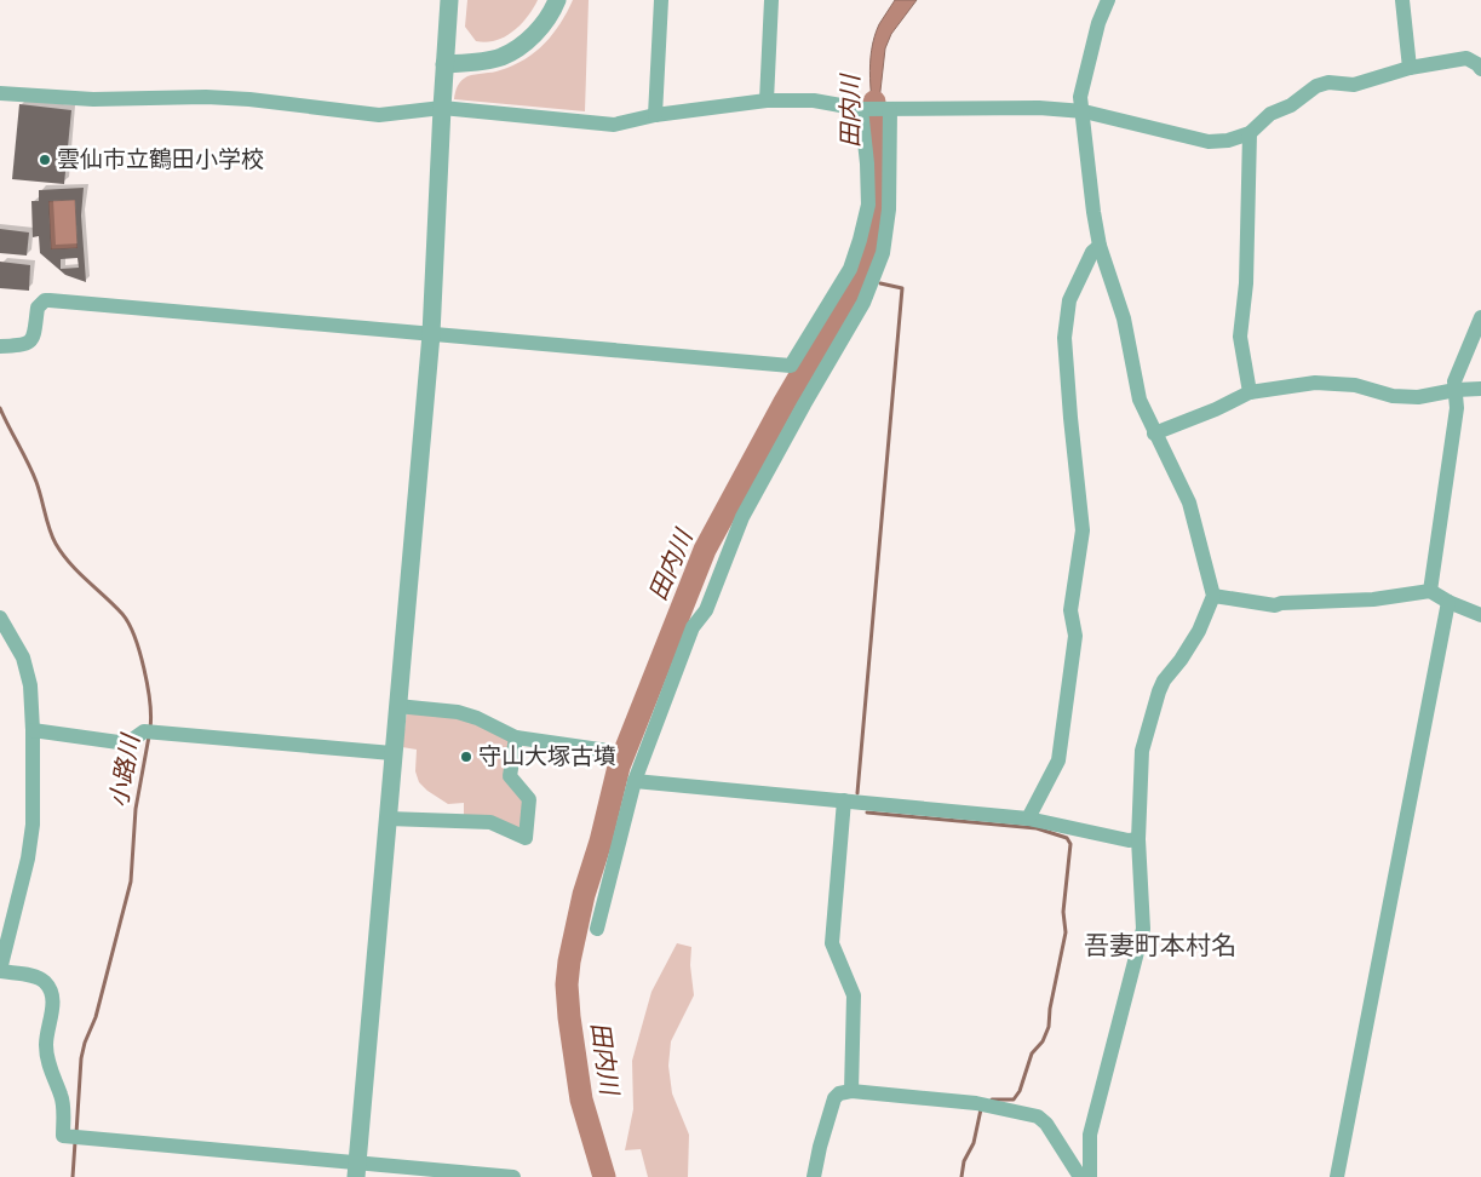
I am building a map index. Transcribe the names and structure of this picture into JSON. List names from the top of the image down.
{
  "districts": ["吾妻町本村名"],
  "water": ["田内川", "小路川"],
  "places": ["雲仙市立鶴田小学校", "守山大塚古墳"]
}
